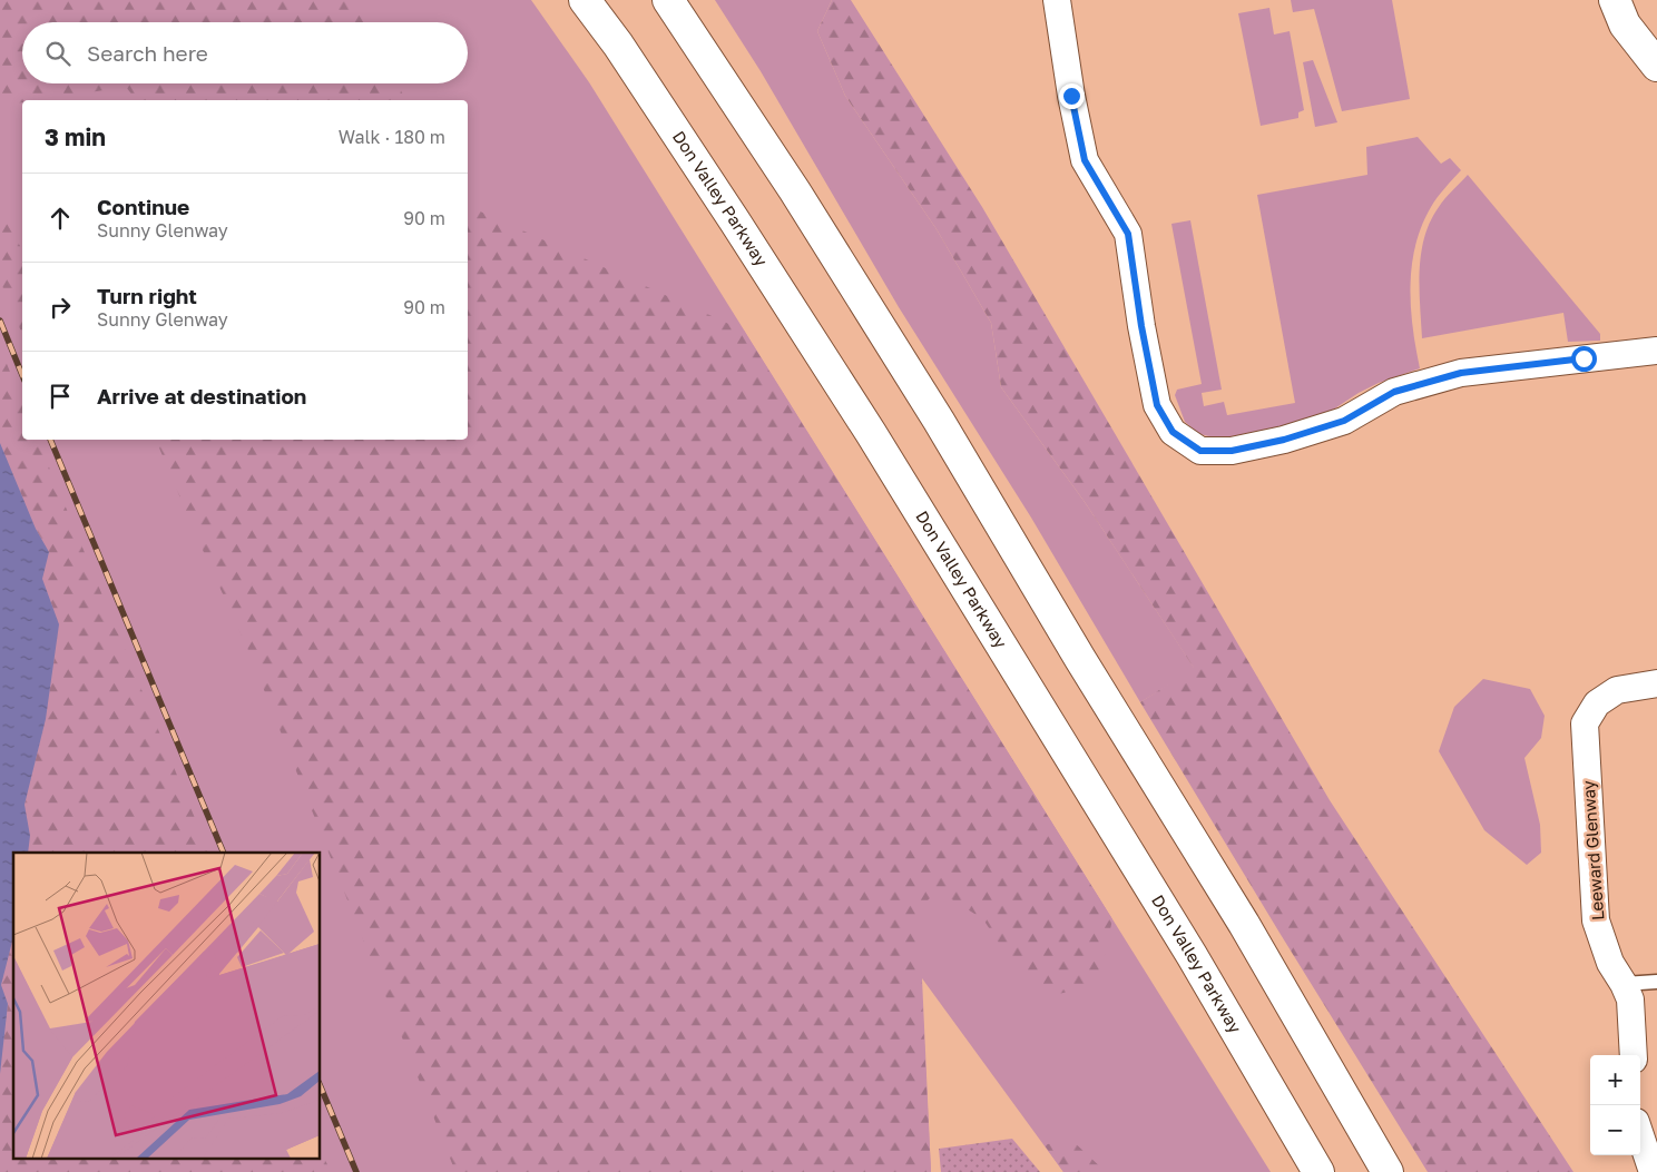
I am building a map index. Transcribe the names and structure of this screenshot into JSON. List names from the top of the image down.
{
  "streets": {
    "main road": ["Don Valley Parkway"],
    "street": ["Leeward Glenway"]
  },
  "page": {
    "search": "Search here",
    "heading": ["3 min", "Walk · 180 m"],
    "list": [
      ["Continue", "Sunny Glenway", "90 m"],
      ["Turn right", "Sunny Glenway", "90 m"],
      "Arrive at destination"
    ],
    "map_buttons": ["+", "−"]
  }
}
